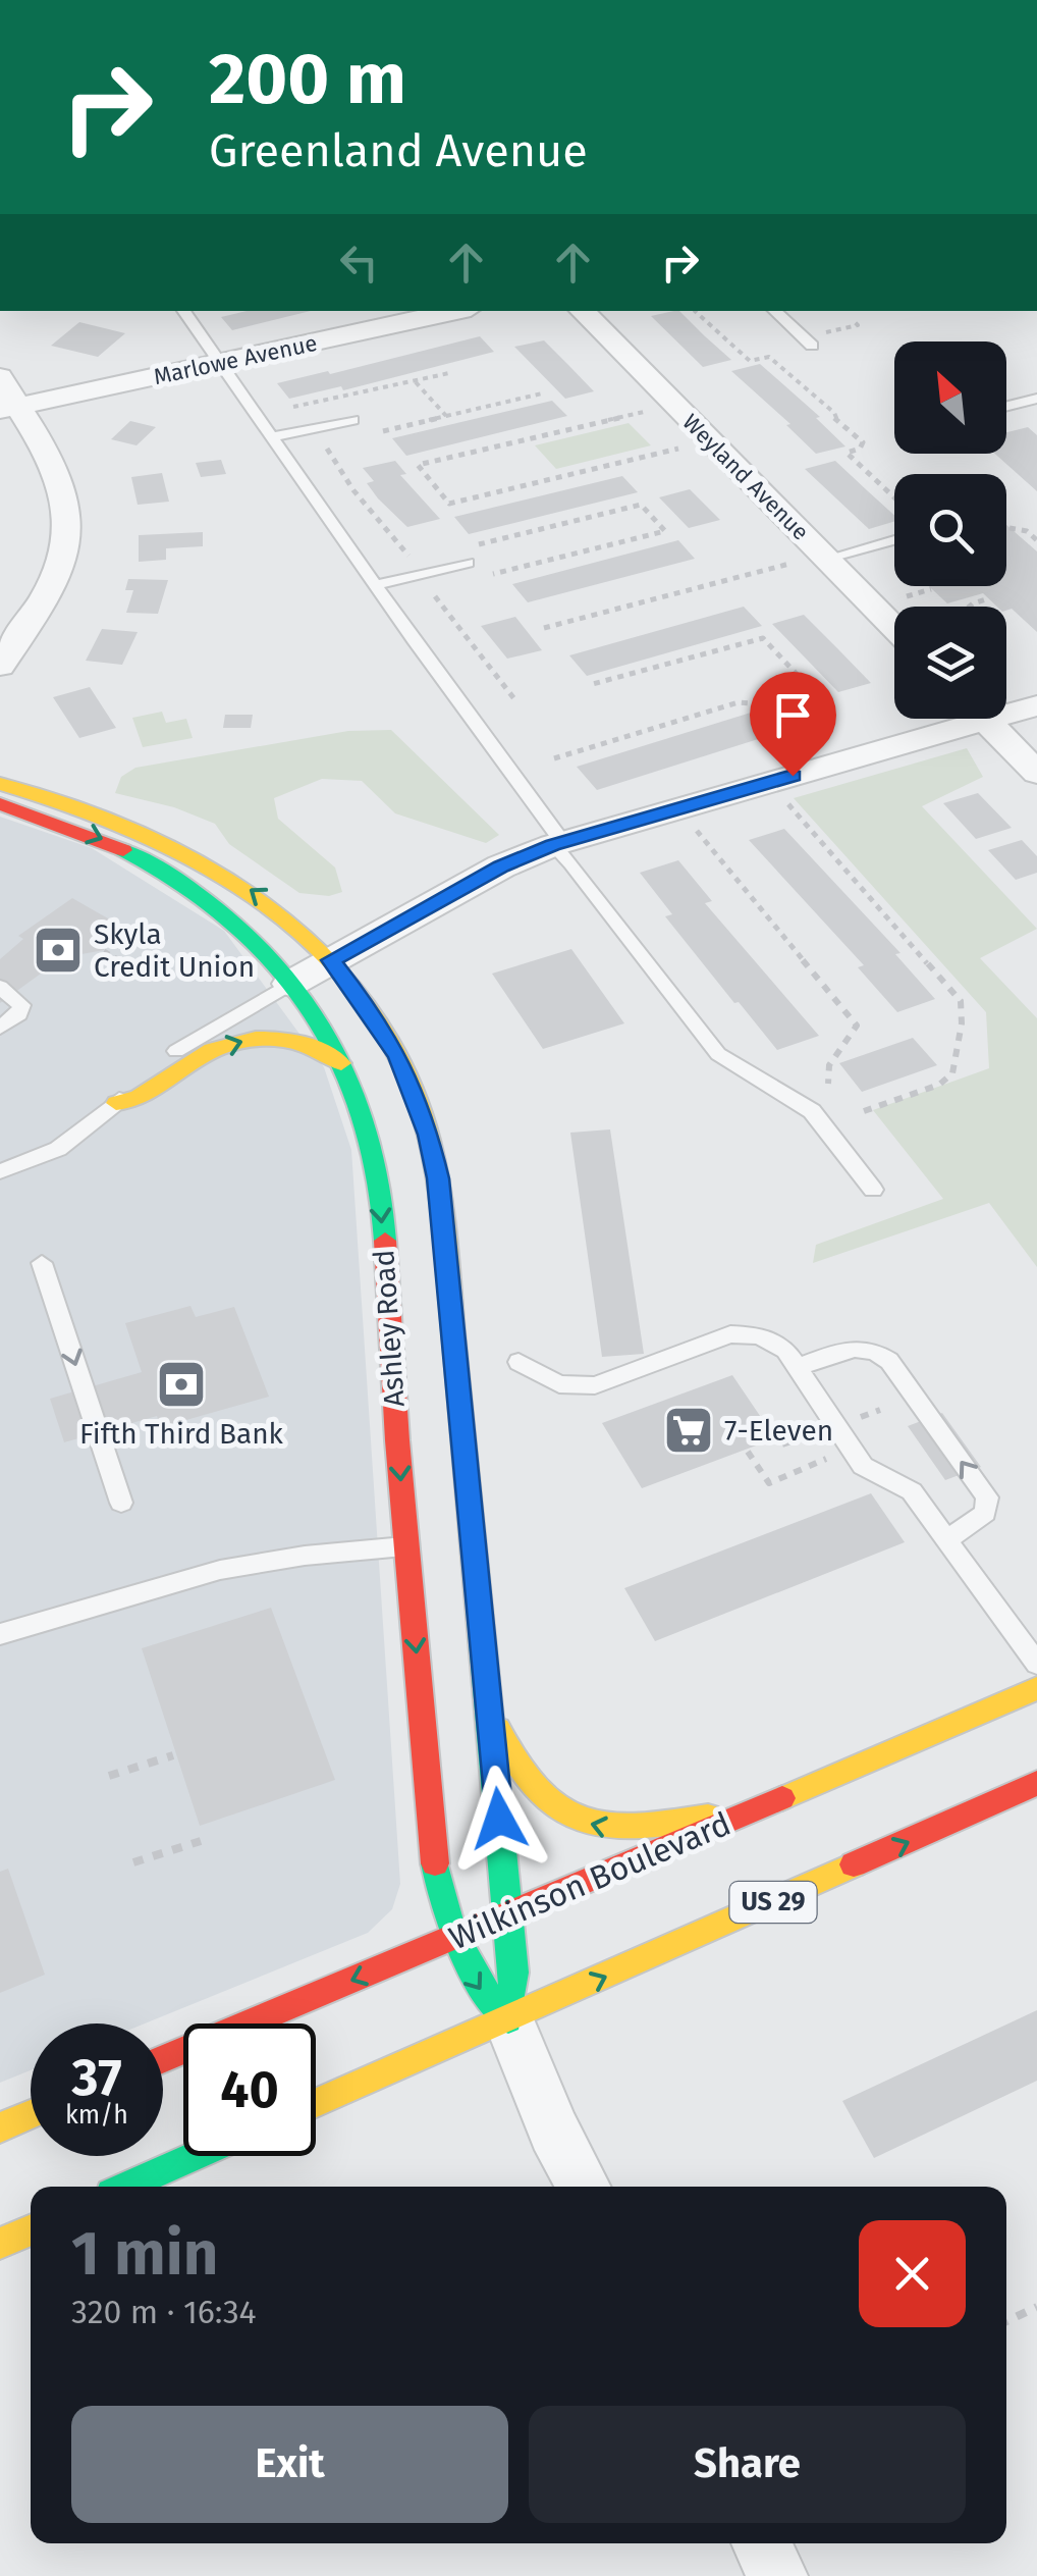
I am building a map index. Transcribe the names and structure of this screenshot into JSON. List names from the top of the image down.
{
  "streets": {
    "street": [
      "Marlowe Avenue",
      "Weyland Avenue",
      "Ashley Road",
      "Wilkinson Boulevard",
      "US 29"
    ]
  },
  "crossings": [
    ["Ashley Road", "Wilkinson Boulevard"],
    ["Ashley Road", "US 29"]
  ],
  "places": {
    "bank": ["Skyla Credit Union", "Fifth Third Bank"],
    "supermarket": ["7-Eleven"]
  },
  "north": "top left",
  "page": {
    "turn": ["200 m", "Greenland Avenue"],
    "speed": "37 km/h",
    "limit": "40",
    "heading": ["1 min", "320 m · 16:34"],
    "buttons": ["Exit", "Share"]
  }
}
